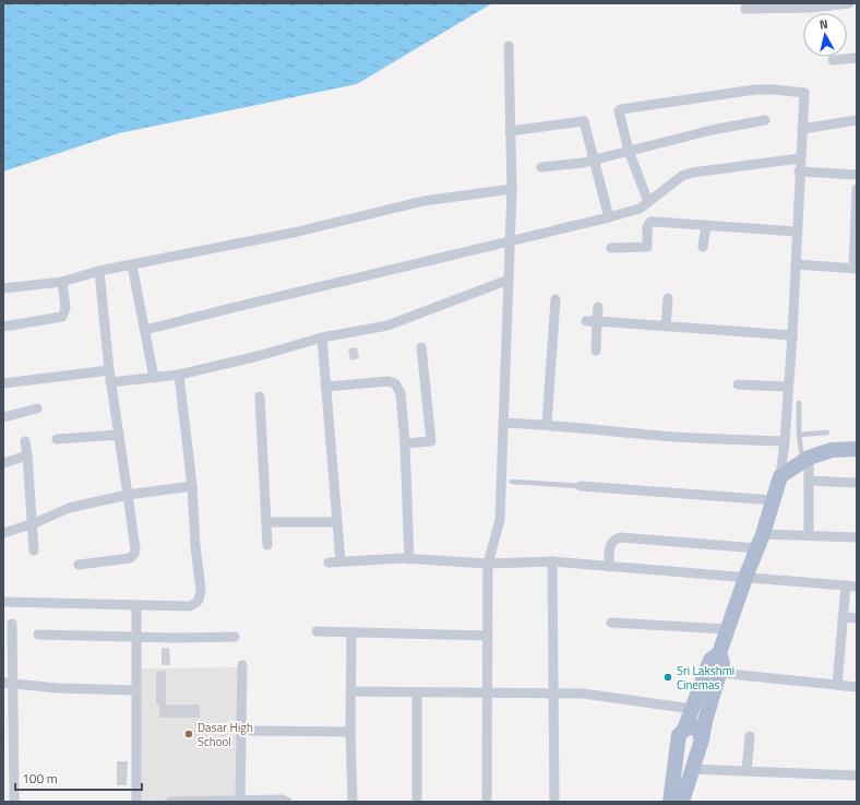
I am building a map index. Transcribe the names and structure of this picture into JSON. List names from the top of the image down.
{
  "places": ["Sri Lakshmi Cinemas", "Dasar High School"],
  "scale_bar": "100 m",
  "north": "top"
}
